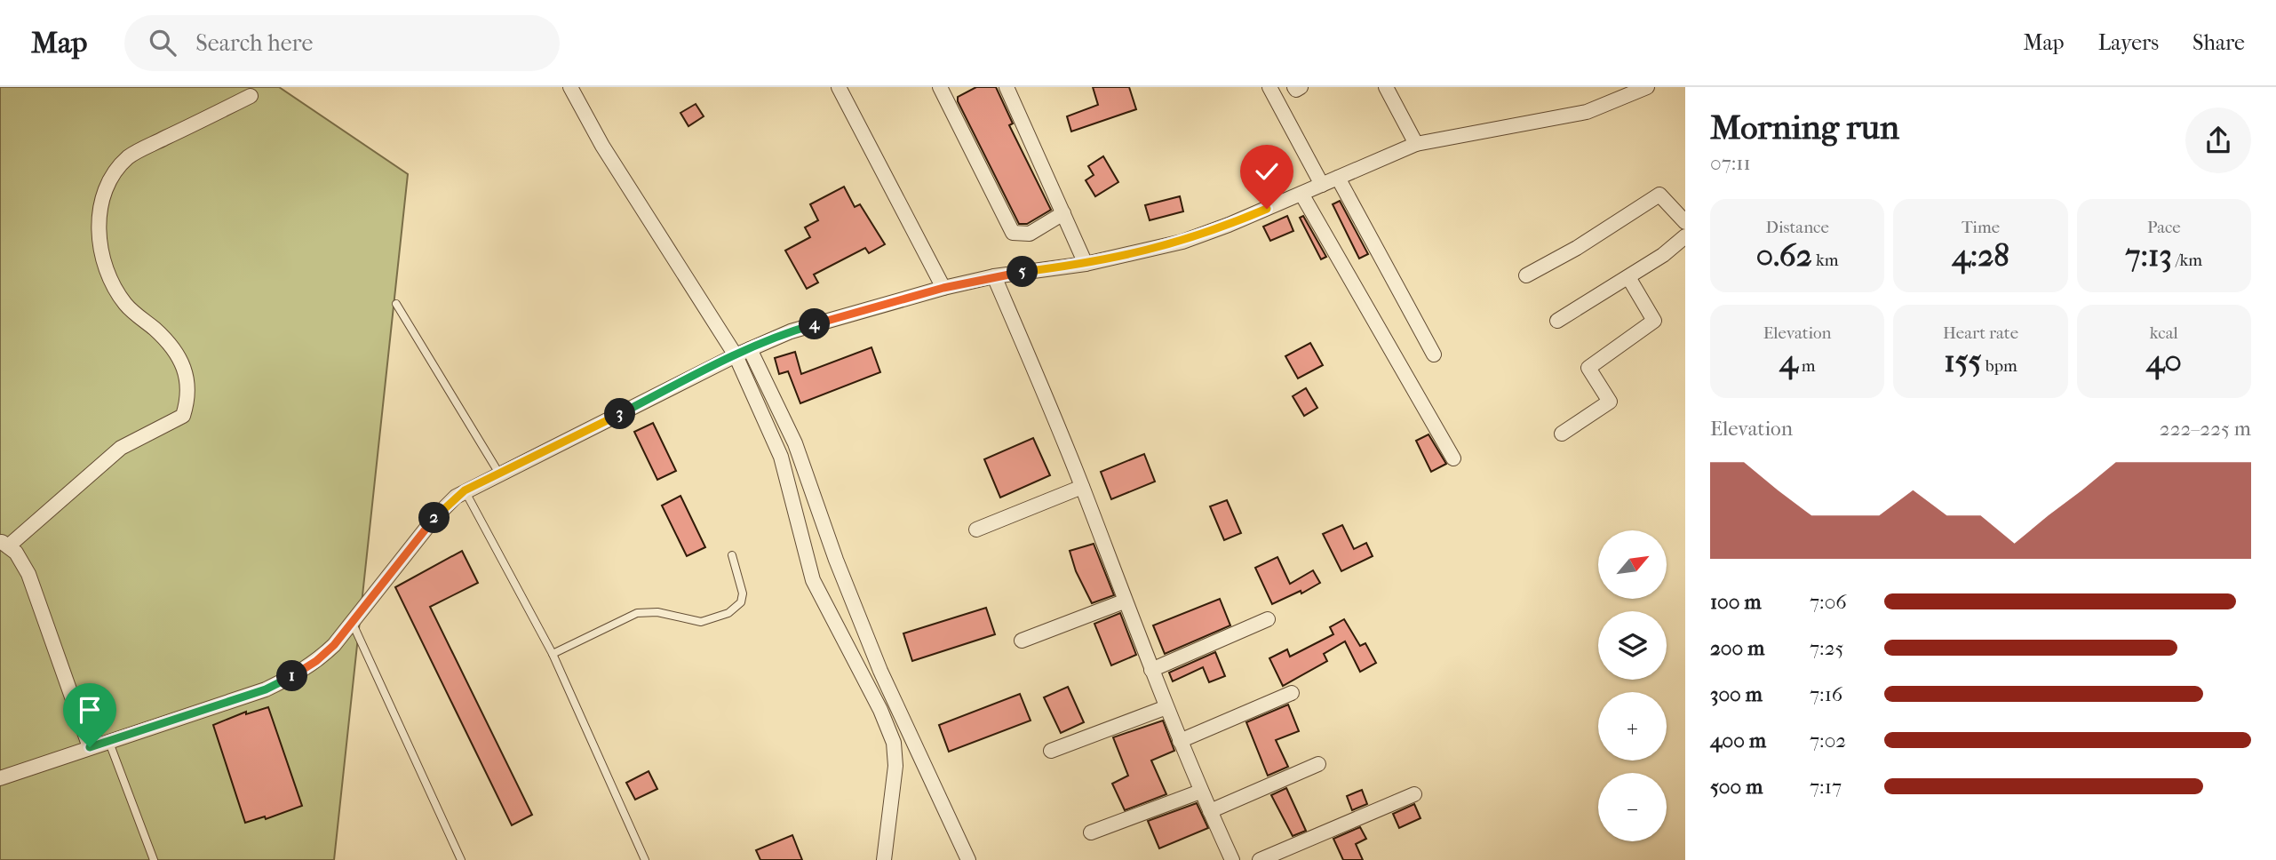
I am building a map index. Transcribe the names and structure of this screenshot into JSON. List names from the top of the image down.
{
  "north": "top right",
  "page": {
    "header": "Map",
    "search": "Search here",
    "nav": ["Map", "Layers", "Share"],
    "heading": ["Morning run", "07:11"],
    "stats": [
      ["Distance", "0.62 km"],
      ["Time", "4:28"],
      ["Pace", "7:13 /km"],
      ["Elevation", "4 m"],
      ["Heart rate", "155 bpm"],
      ["kcal", "40"]
    ],
    "pins": [
      "5",
      "4",
      "3",
      "2",
      "1"
    ],
    "chart": ["Elevation", "222–225 m"],
    "map_buttons": ["+", "−"],
    "list": [
      {
        "name": "100 m",
        "note": "7:06"
      },
      {
        "name": "200 m",
        "note": "7:25"
      },
      {
        "name": "300 m",
        "note": "7:16"
      },
      {
        "name": "400 m",
        "note": "7:02"
      },
      {
        "name": "500 m",
        "note": "7:17"
      }
    ]
  }
}
